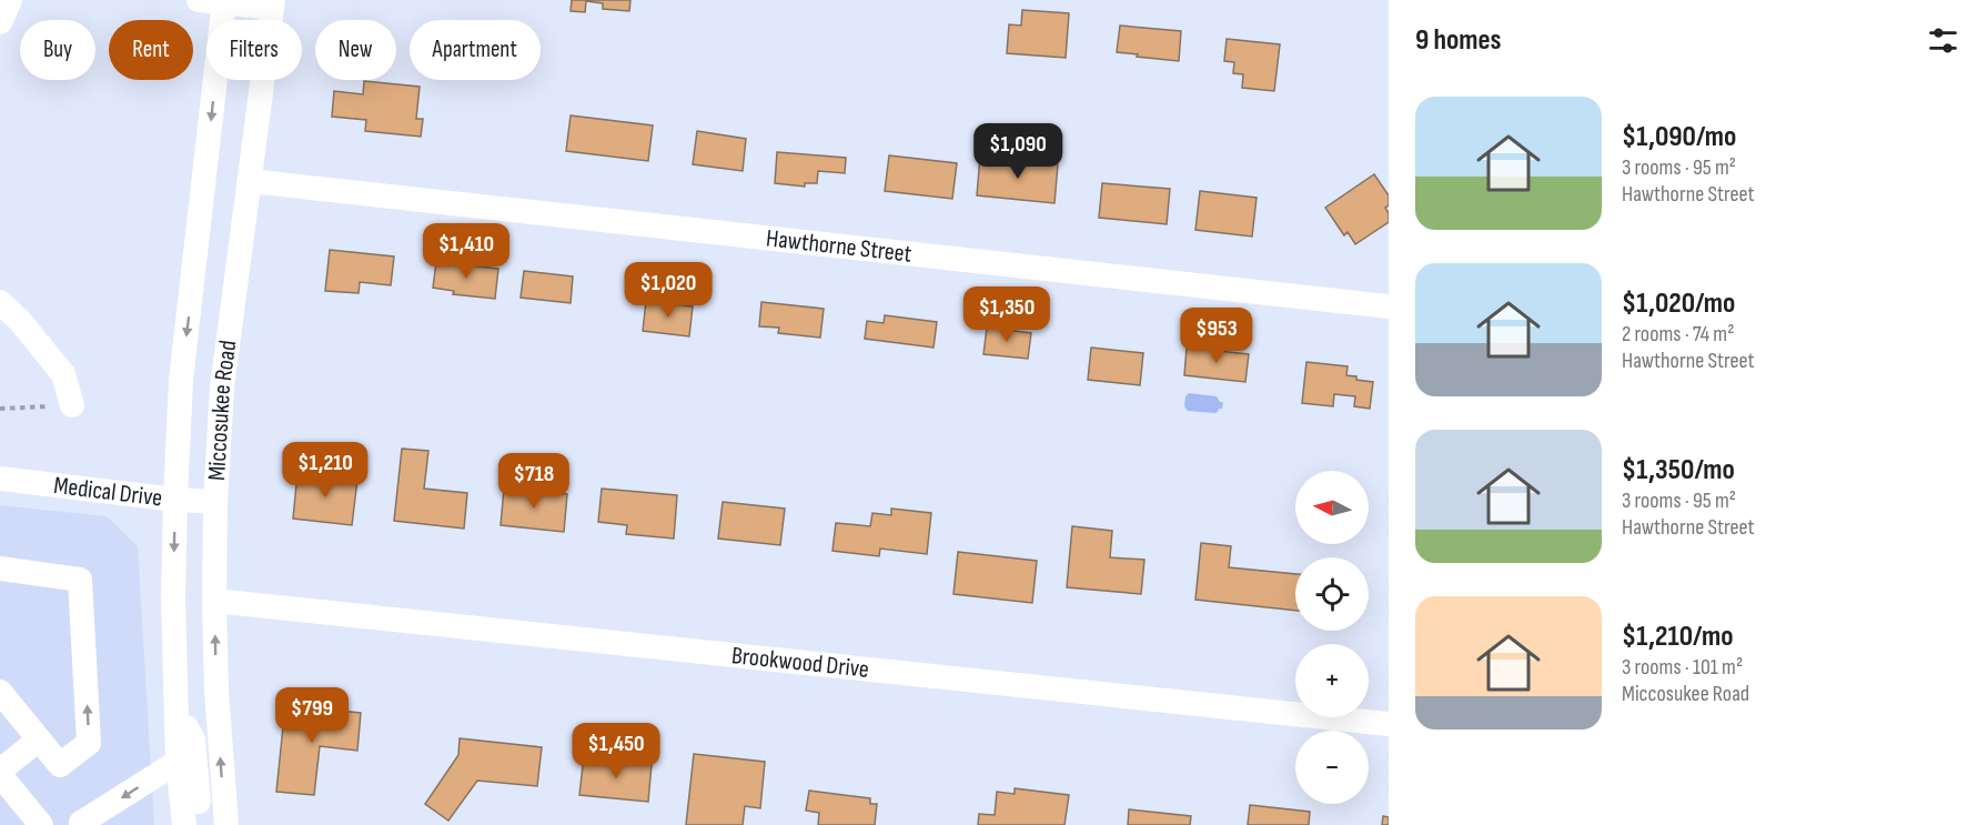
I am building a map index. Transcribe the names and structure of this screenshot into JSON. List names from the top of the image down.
{
  "streets": {
    "street": [
      "Hawthorne Street",
      "Miccosukee Road",
      "Medical Drive",
      "Brookwood Drive"
    ]
  },
  "crossings": [
    ["Hawthorne Street", "Miccosukee Road"],
    ["Miccosukee Road", "Medical Drive"],
    ["Miccosukee Road", "Brookwood Drive"]
  ],
  "north": "left",
  "page": {
    "heading": "9 homes",
    "chip": [
      "Buy",
      "Rent",
      "Filters",
      "New",
      "Apartment"
    ],
    "list": [
      {
        "name": "$1,090/mo",
        "note": "3 rooms · 95 m² · Hawthorne Street"
      },
      {
        "name": "$1,020/mo",
        "note": "2 rooms · 74 m² · Hawthorne Street"
      },
      {
        "name": "$1,350/mo",
        "note": "3 rooms · 95 m² · Hawthorne Street"
      },
      {
        "name": "$1,210/mo",
        "note": "3 rooms · 101 m² · Miccosukee Road"
      }
    ],
    "price": [
      "$1,090",
      "$1,410",
      "$1,020",
      "$1,350",
      "$953",
      "$1,210",
      "$718",
      "$799",
      "$1,450"
    ],
    "map_buttons": ["+", "−"]
  }
}
